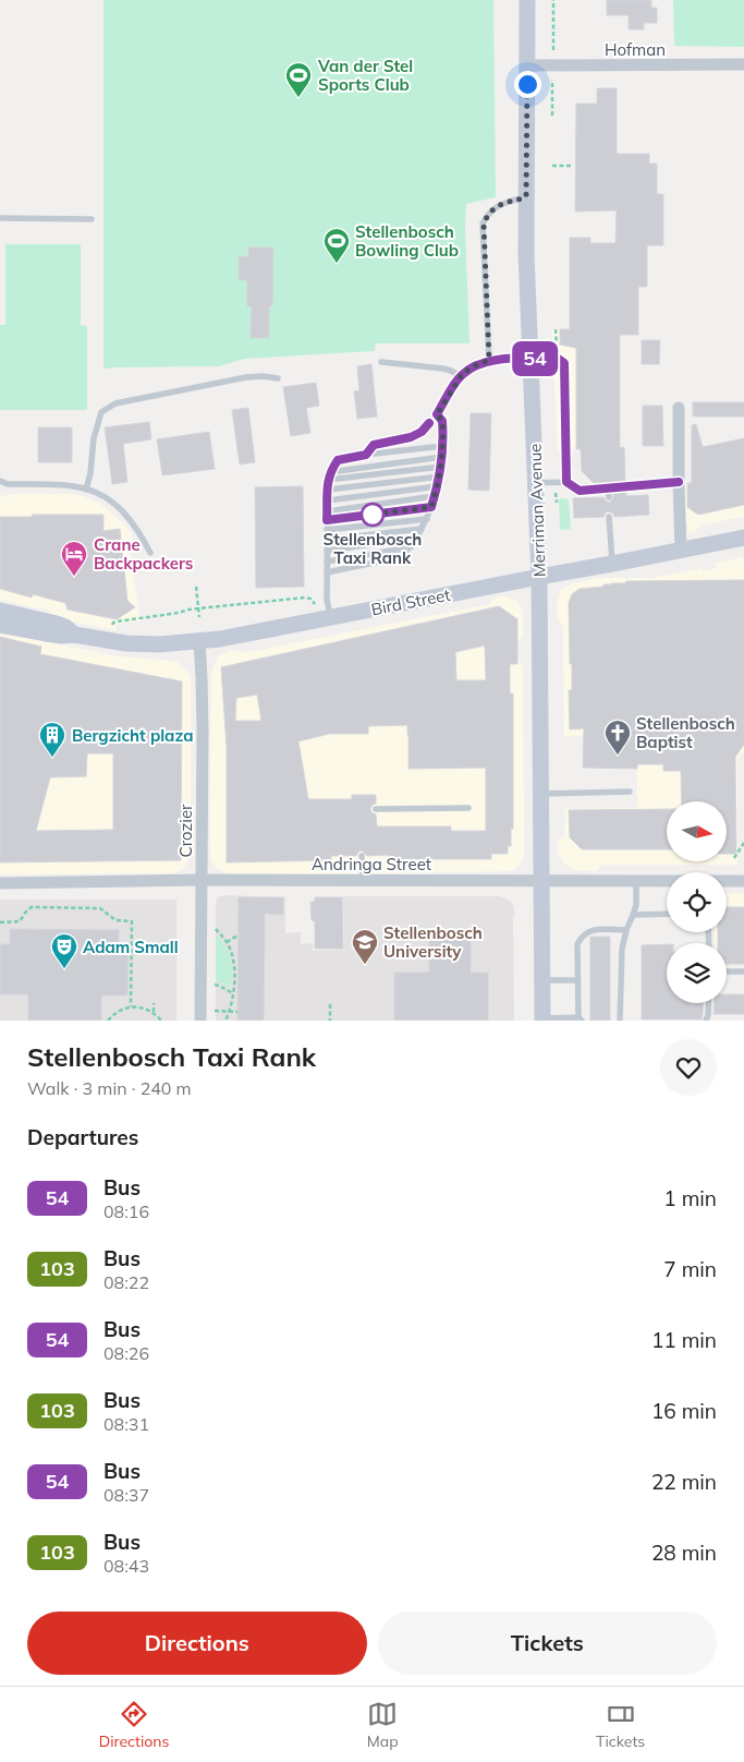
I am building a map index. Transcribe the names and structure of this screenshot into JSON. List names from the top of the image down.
{
  "streets": {
    "street": [
      "Hofman",
      "Merriman Avenue",
      "Bird Street",
      "Crozier",
      "Andringa Street"
    ]
  },
  "crossings": [
    ["Hofman", "Merriman Avenue"],
    ["Merriman Avenue", "Bird Street"],
    ["Merriman Avenue", "Andringa Street"],
    ["Bird Street", "Crozier"],
    ["Crozier", "Andringa Street"]
  ],
  "places": {
    "sports": ["Van der Stel Sports Club", "Stellenbosch Bowling Club"],
    "other": ["Stellenbosch Taxi Rank"],
    "hotel": ["Crane Backpackers"],
    "church": ["Stellenbosch Baptist"],
    "building": ["Bergzicht plaza"],
    "school or university": ["Stellenbosch University"],
    "theatre": ["Adam Small"]
  },
  "lines": ["bus line 54"],
  "north": "right",
  "page": {
    "on_map": "54",
    "heading": [
      ["Stellenbosch Taxi Rank", "Walk · 3 min · 240 m"],
      "Departures"
    ],
    "list": [
      {
        "mark": "54",
        "name": "Bus",
        "note": "08:16",
        "value": "1 min"
      },
      {
        "mark": "103",
        "name": "Bus",
        "note": "08:22",
        "value": "7 min"
      },
      {
        "mark": "54",
        "name": "Bus",
        "note": "08:26",
        "value": "11 min"
      },
      {
        "mark": "103",
        "name": "Bus",
        "note": "08:31",
        "value": "16 min"
      },
      {
        "mark": "54",
        "name": "Bus",
        "note": "08:37",
        "value": "22 min"
      },
      {
        "mark": "103",
        "name": "Bus",
        "note": "08:43",
        "value": "28 min"
      }
    ],
    "buttons": ["Directions", "Tickets"],
    "tabs": ["Directions", "Map", "Tickets"]
  }
}
